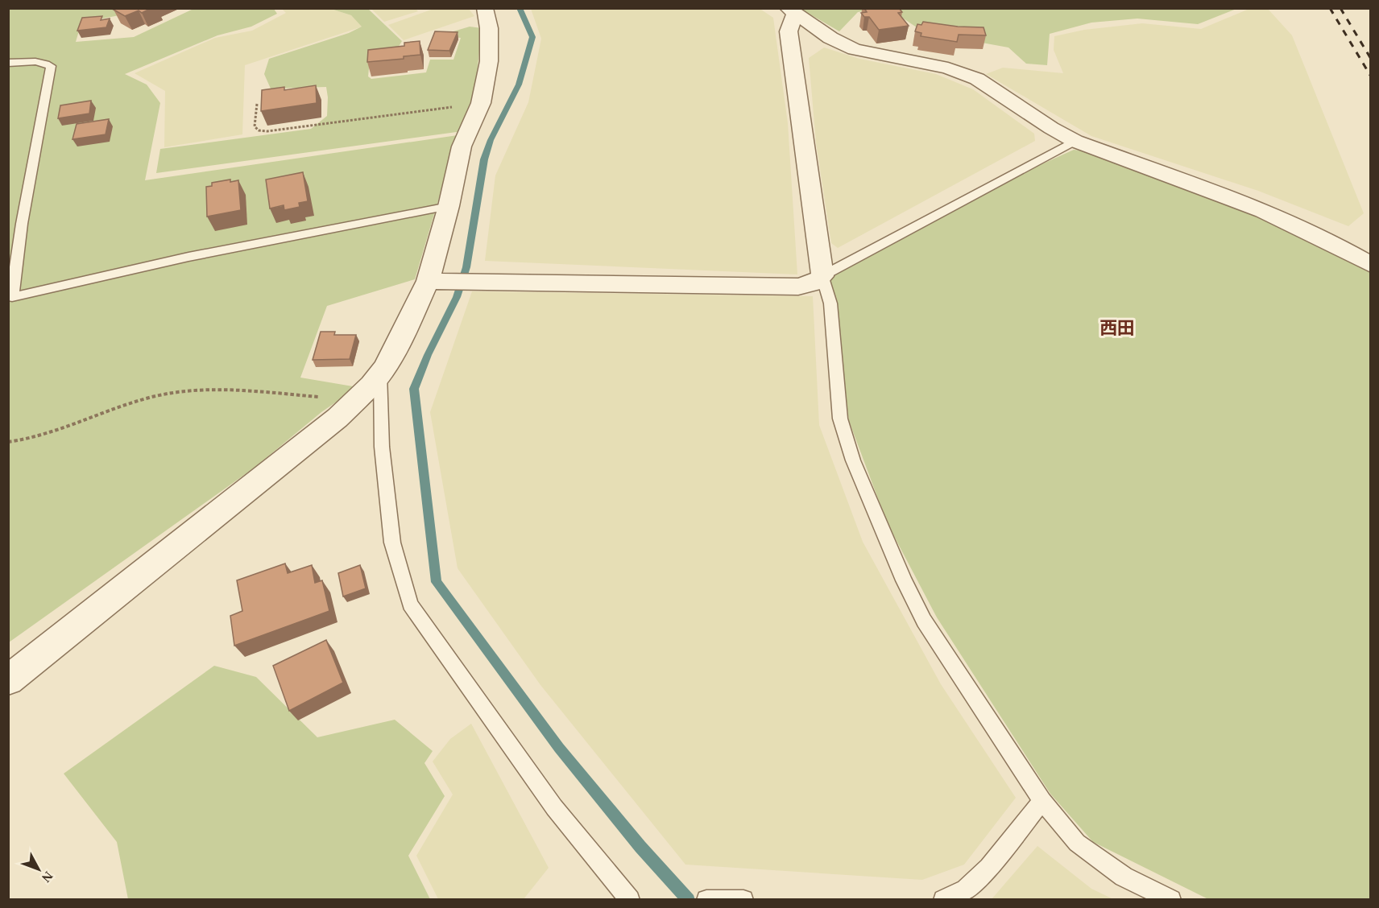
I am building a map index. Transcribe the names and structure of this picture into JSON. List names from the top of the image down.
{
  "districts": ["西田"],
  "north": "bottom right"
}
